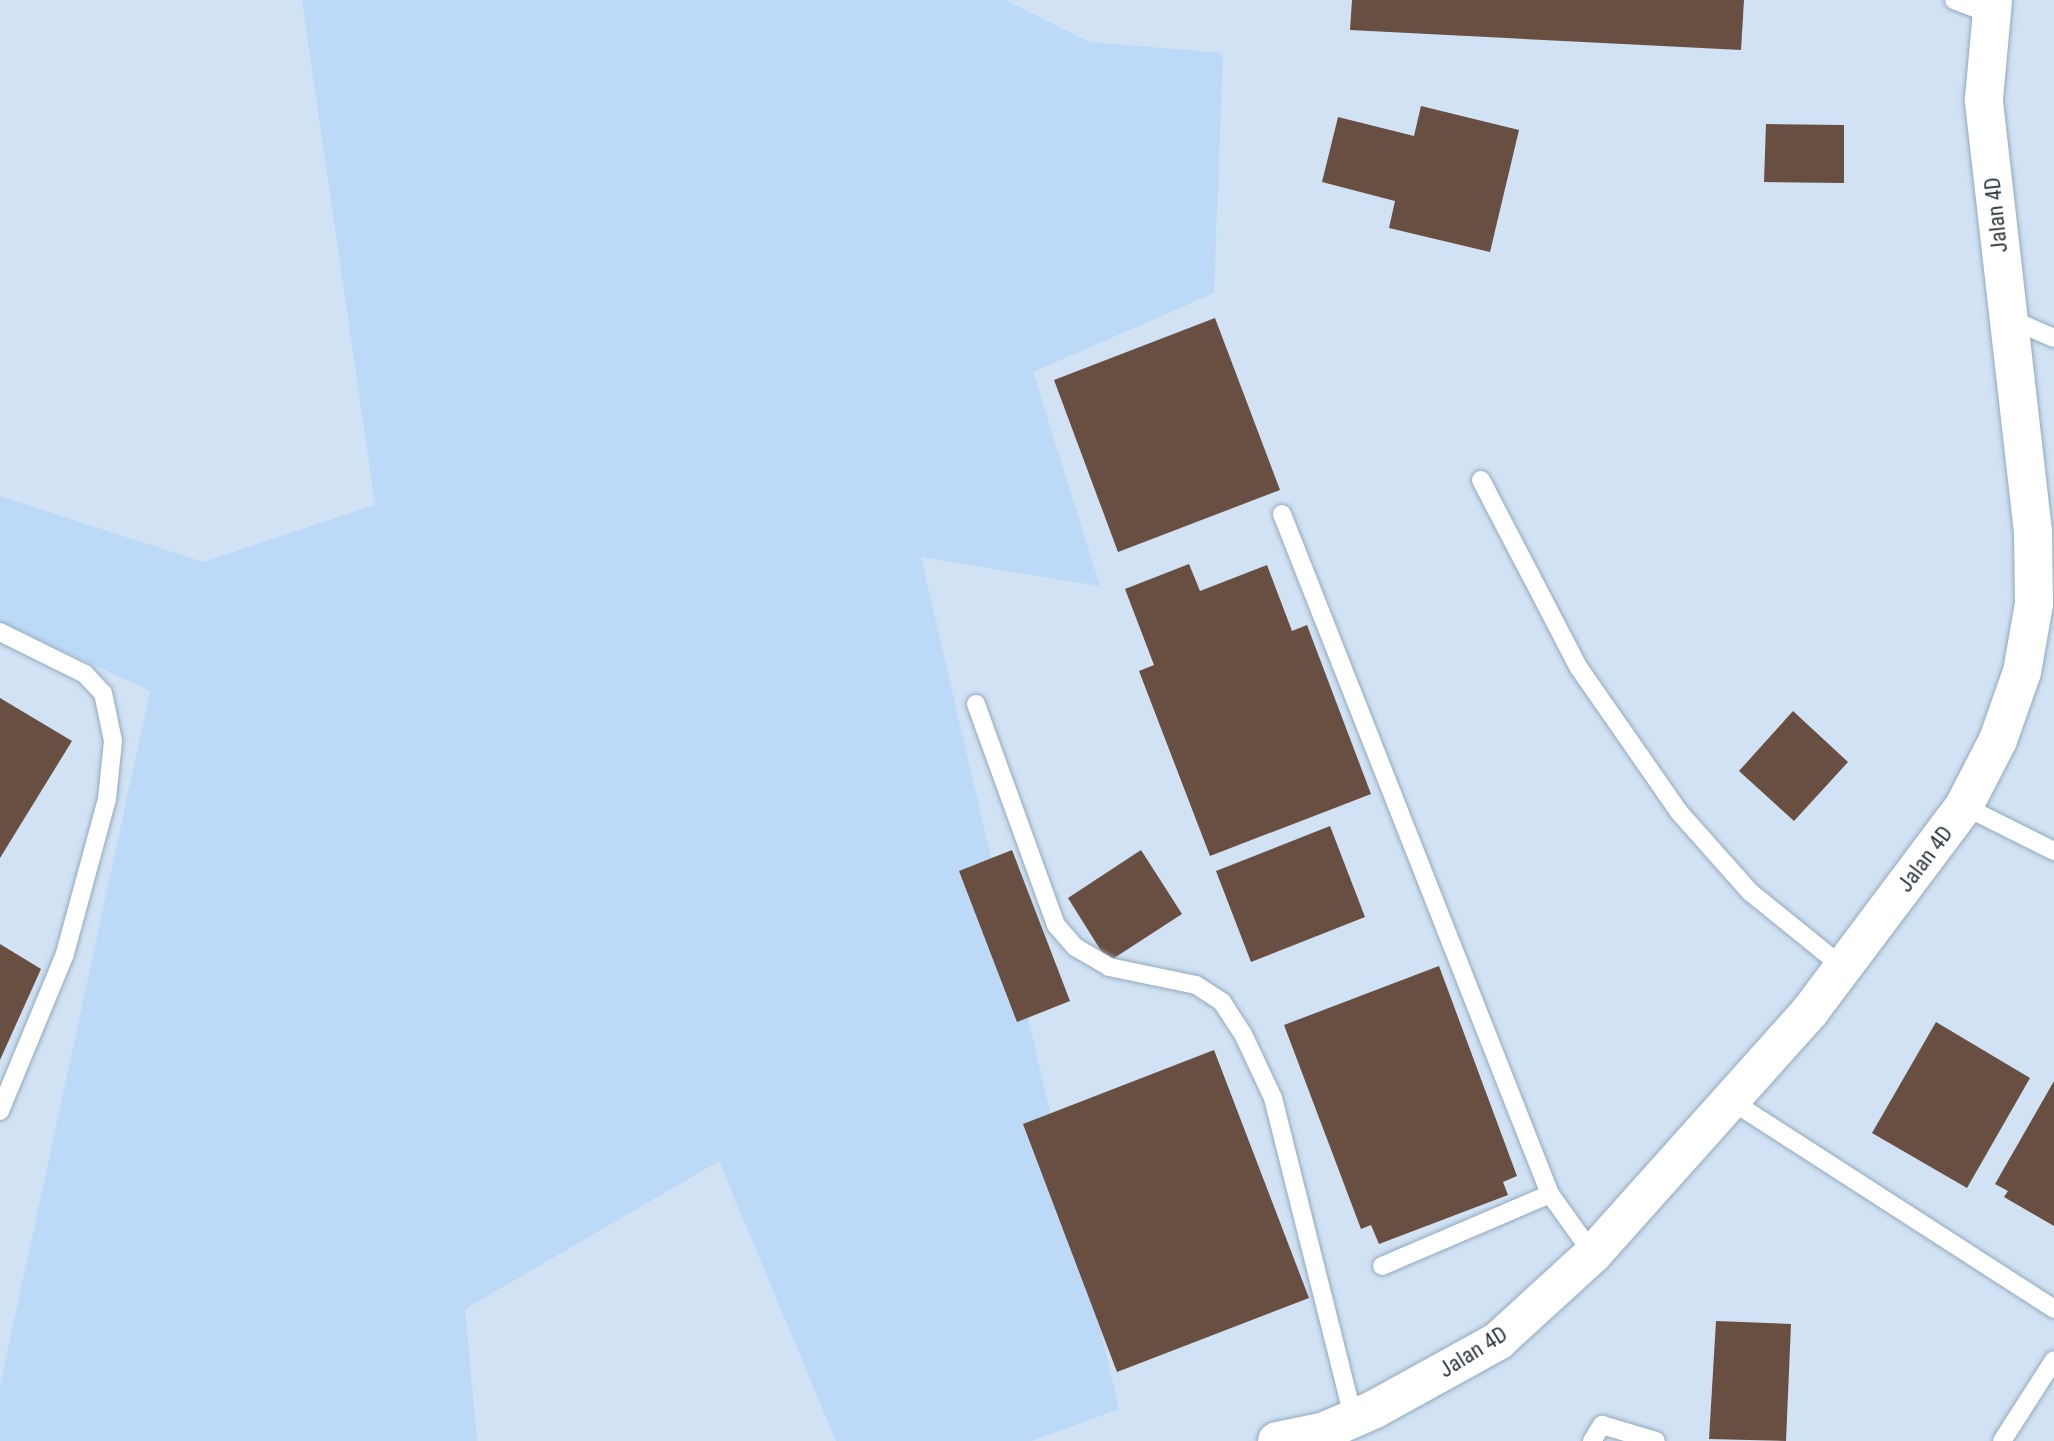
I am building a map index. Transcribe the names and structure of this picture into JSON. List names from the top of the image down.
{
  "streets": {
    "street": ["Jalan 4D"]
  }
}
